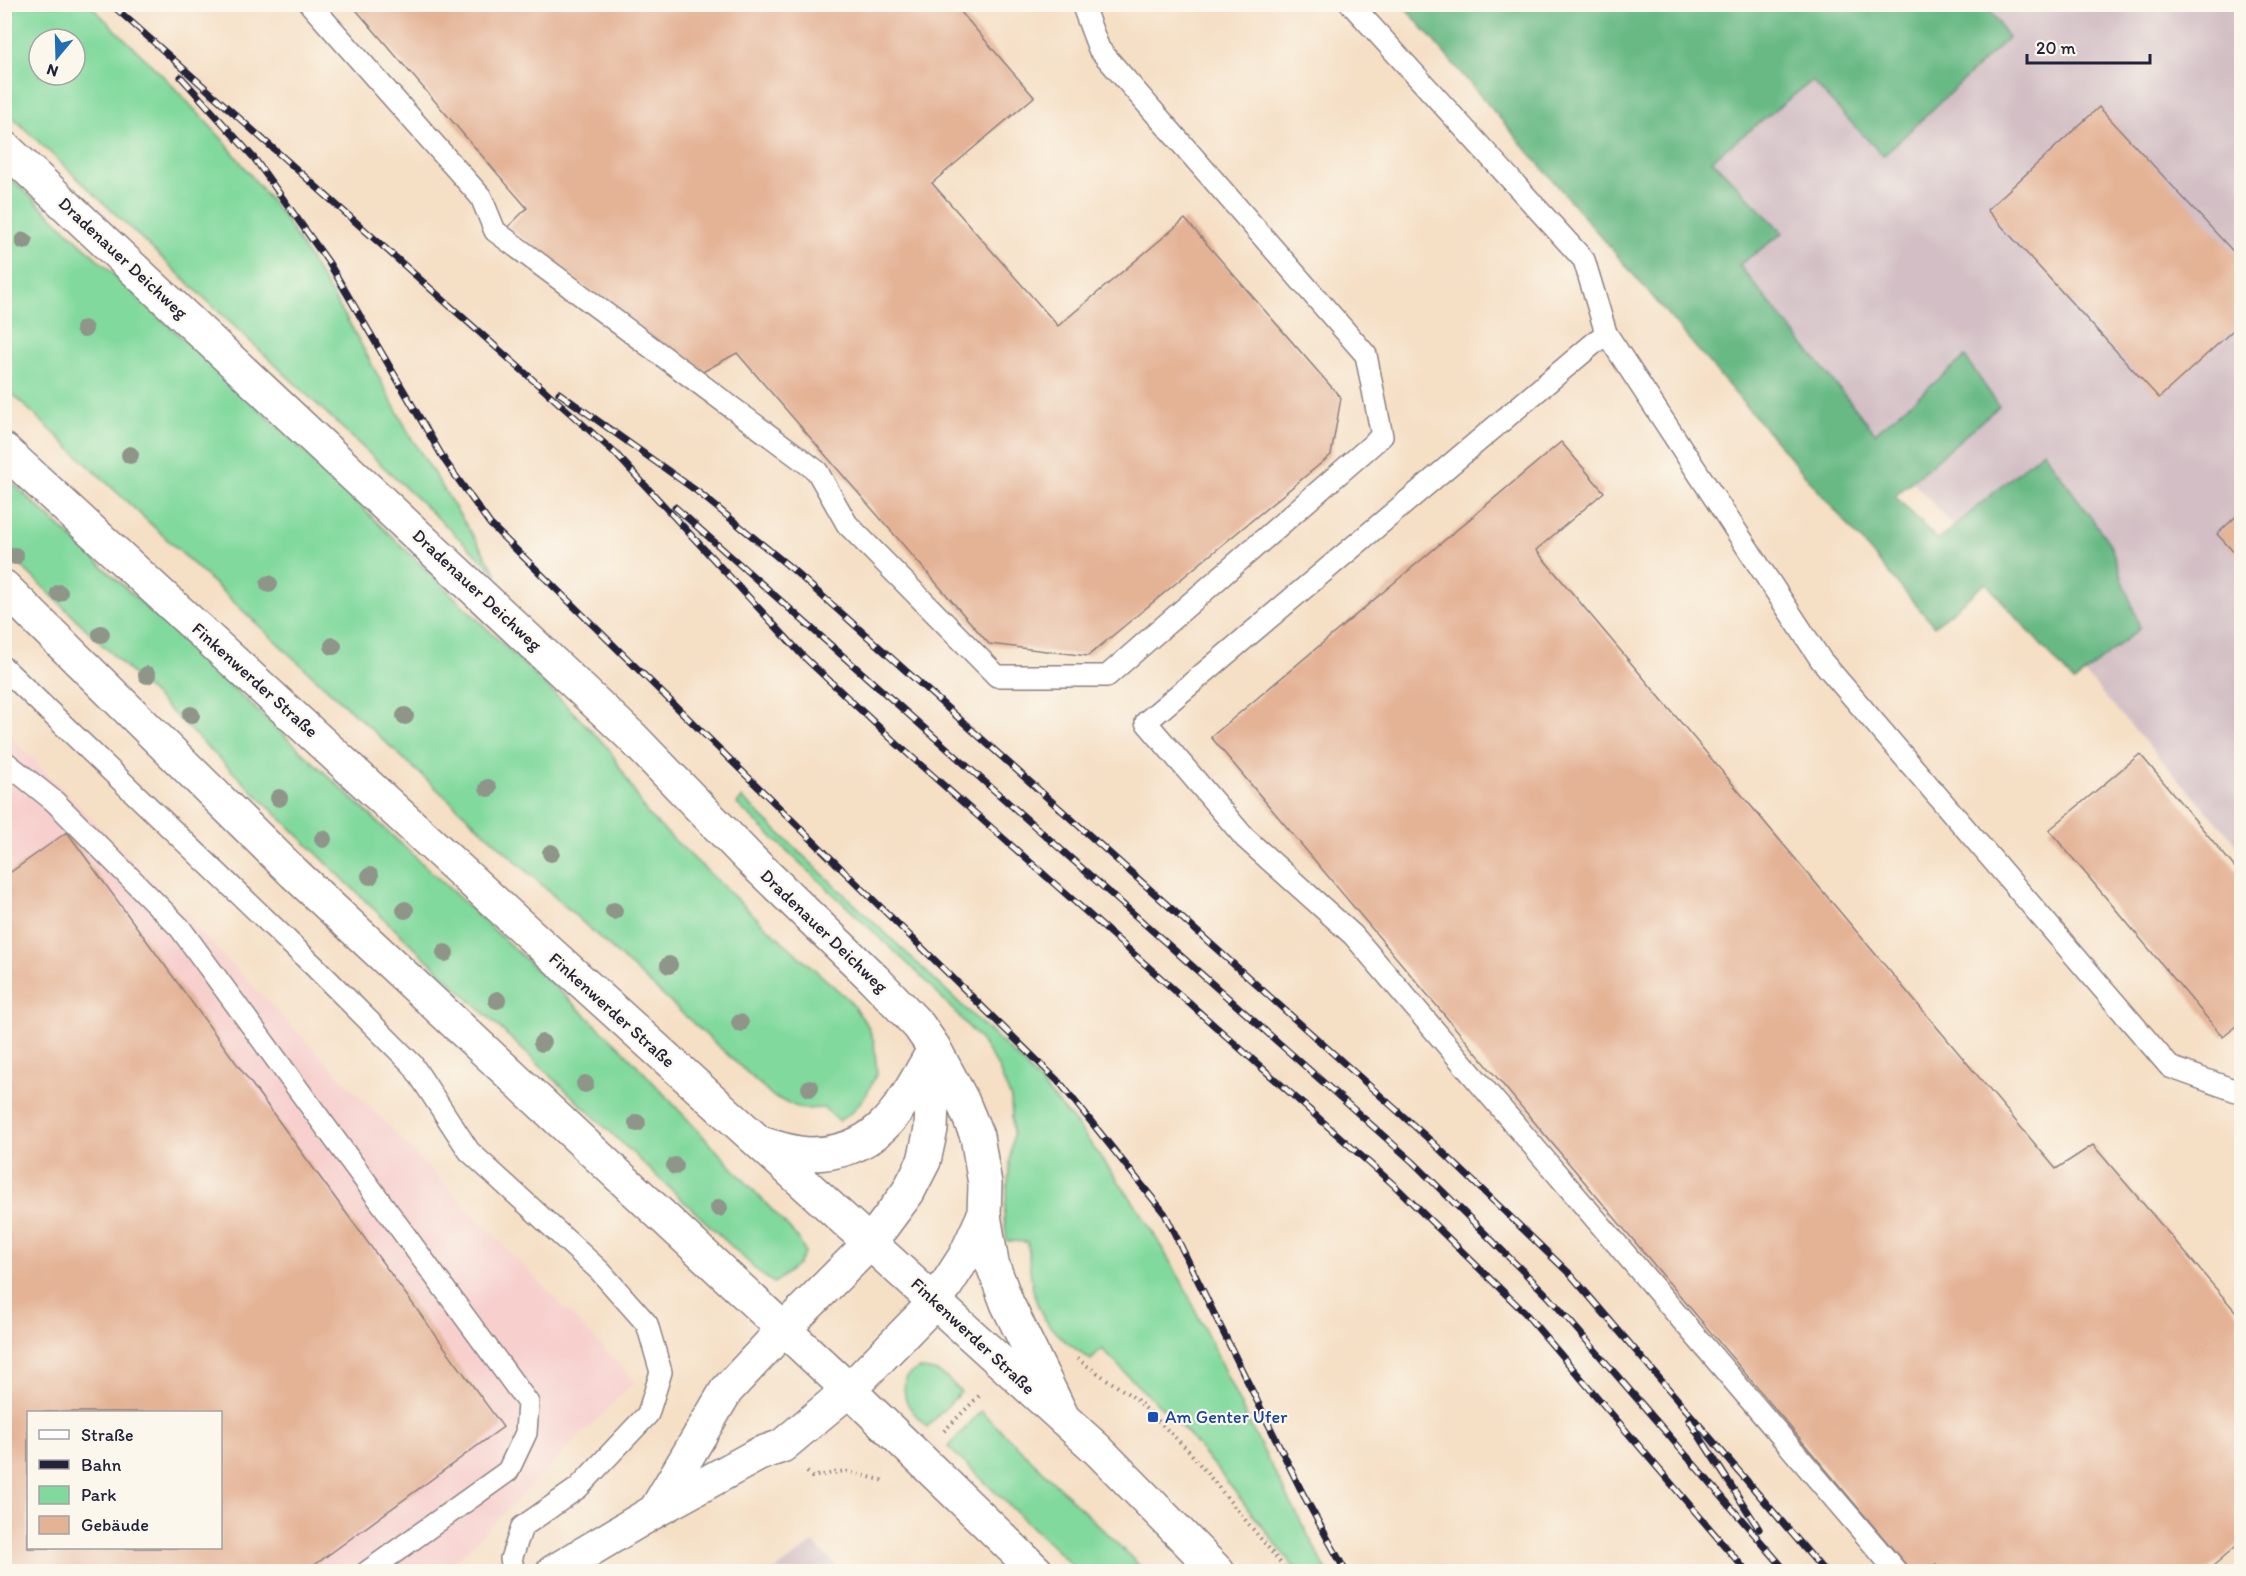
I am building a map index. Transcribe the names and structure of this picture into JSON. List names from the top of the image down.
{
  "streets": {
    "main road": ["Dradenauer Deichweg", "Finkenwerder Straße"]
  },
  "crossings": [
    ["Dradenauer Deichweg", "Finkenwerder Straße"]
  ],
  "places": {
    "transit": ["Am Genter Ufer"]
  },
  "legend": [
    "Straße",
    "Bahn",
    "Park",
    "Gebäude"
  ],
  "scale_bar": "20 m",
  "north": "bottom"
}
